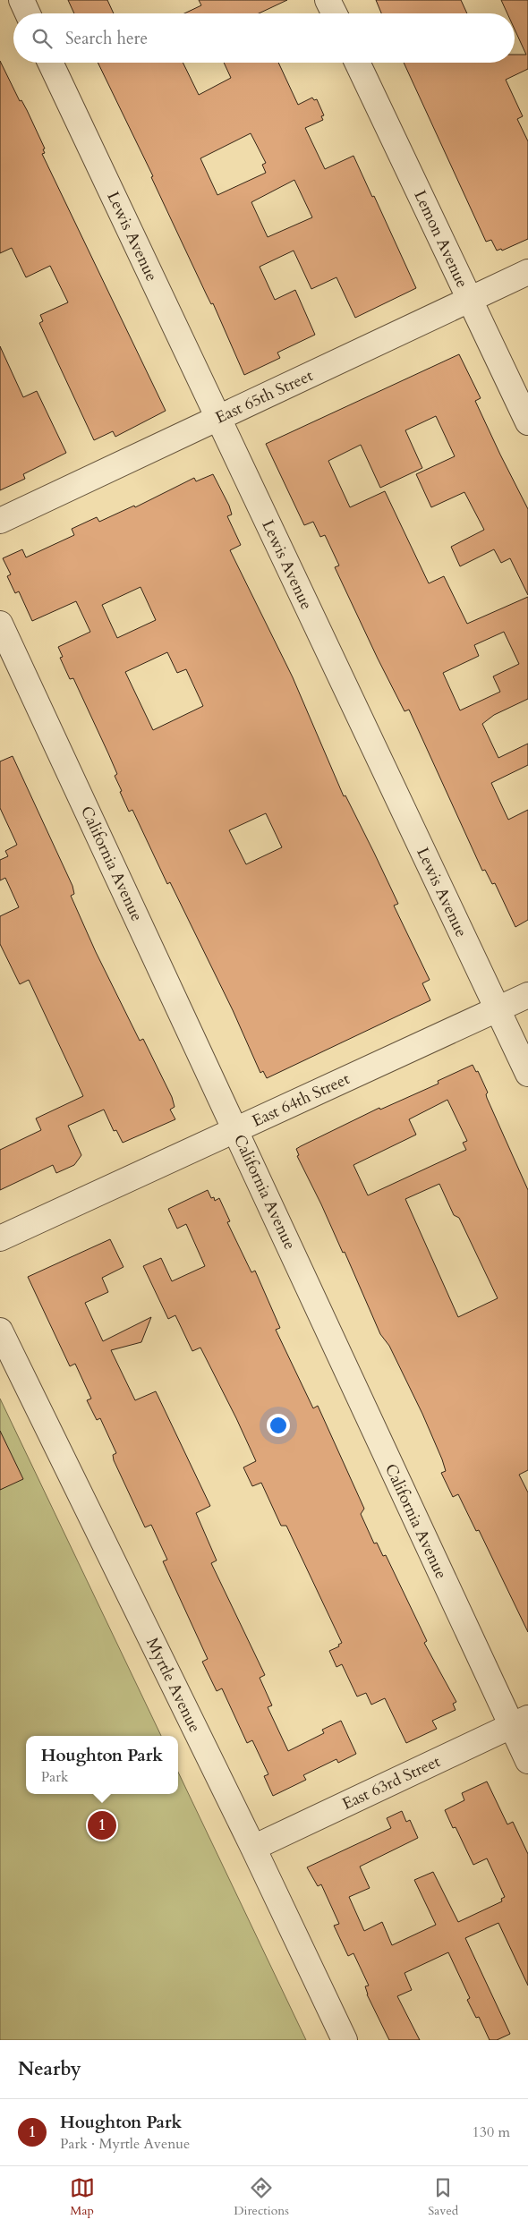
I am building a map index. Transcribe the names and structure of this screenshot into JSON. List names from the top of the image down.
{
  "streets": {
    "street": [
      "Lewis Avenue",
      "Lemon Avenue",
      "East 65th Street",
      "California Avenue",
      "East 64th Street",
      "Myrtle Avenue",
      "East 63rd Street"
    ]
  },
  "crossings": [
    ["Lewis Avenue", "East 65th Street"],
    ["Lewis Avenue", "East 64th Street"],
    ["Lemon Avenue", "East 65th Street"],
    ["California Avenue", "East 64th Street"],
    ["California Avenue", "East 63rd Street"],
    ["Myrtle Avenue", "East 63rd Street"]
  ],
  "page": {
    "search": "Search here",
    "popup": ["Houghton Park", "Park"],
    "pins": "1",
    "heading": "Nearby",
    "list": [
      {
        "mark": "1",
        "name": "Houghton Park",
        "note": "Park · Myrtle Avenue",
        "value": "130 m"
      }
    ],
    "nav": ["Map", "Directions", "Saved"]
  }
}
